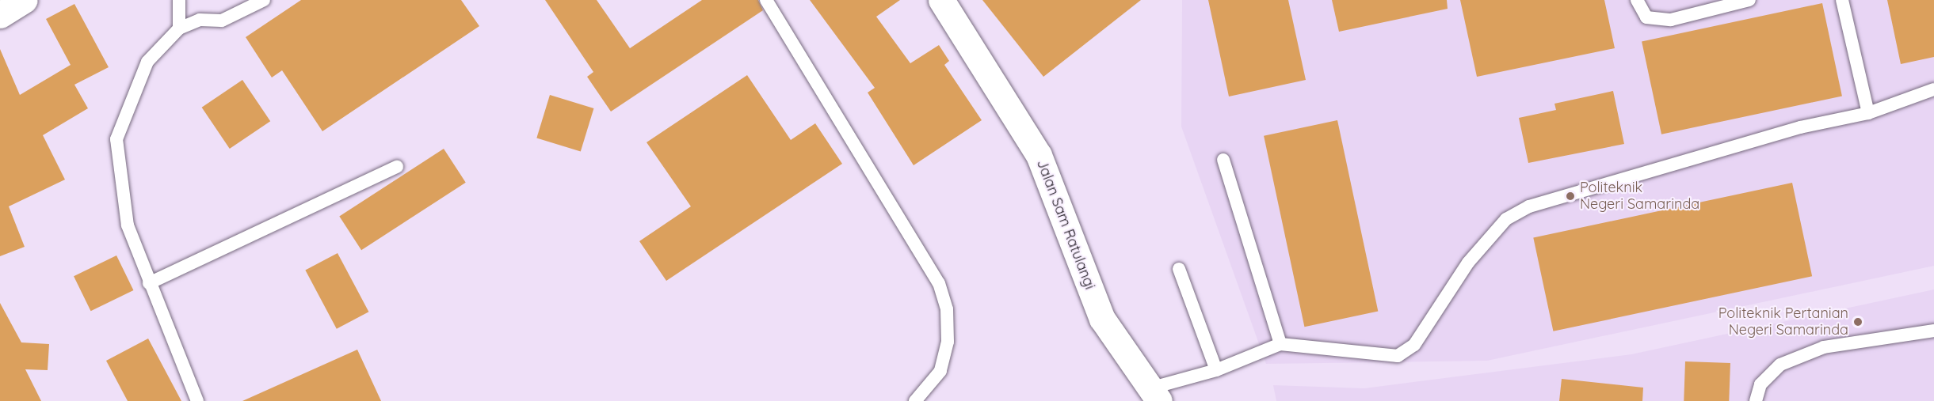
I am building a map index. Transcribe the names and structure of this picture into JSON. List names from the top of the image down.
{
  "streets": {
    "main road": ["Jalan Sam Ratulangi"]
  },
  "places": ["Politeknik Negeri Samarinda", "Politeknik Pertanian Negeri Samarinda"]
}
